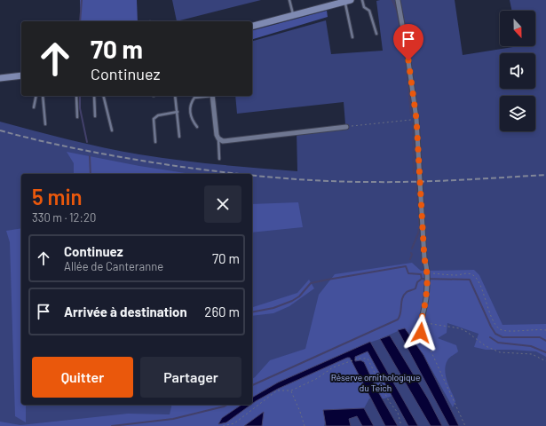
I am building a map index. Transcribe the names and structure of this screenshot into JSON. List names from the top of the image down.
{
  "parks": ["Réserve ornithologique du Teich"],
  "north": "bottom",
  "page": {
    "turn": ["70 m", "Continuez"],
    "heading": ["5 min", "330 m · 12:20"],
    "list": [
      {
        "name": "Continuez",
        "note": "Allée de Canteranne",
        "value": "70 m"
      },
      {
        "name": "Arrivée à destination",
        "value": "260 m"
      }
    ],
    "buttons": ["Quitter", "Partager"]
  }
}
